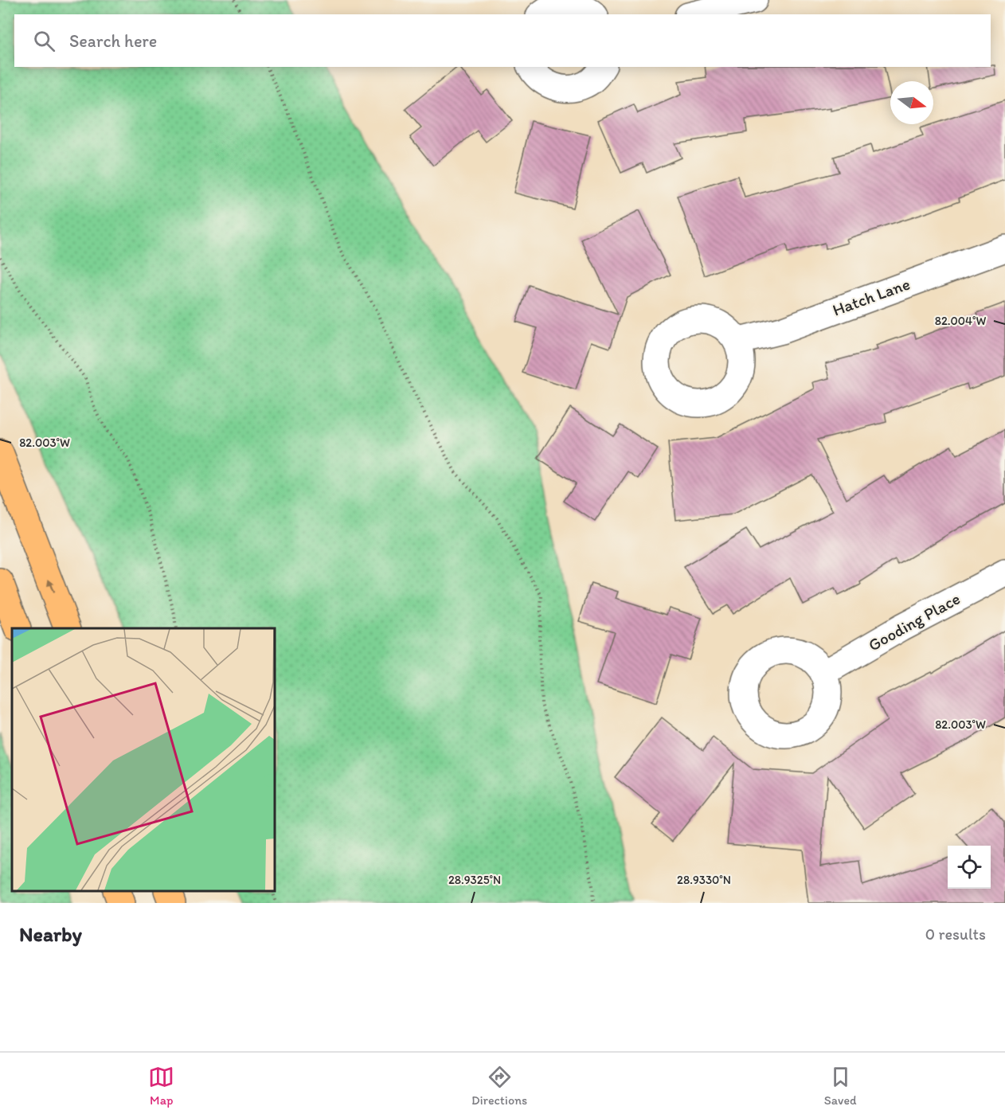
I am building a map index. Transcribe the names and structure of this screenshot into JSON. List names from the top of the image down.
{
  "streets": {
    "street": ["Hatch Lane", "Gooding Place"]
  },
  "north": "right",
  "page": {
    "search": "Search here",
    "heading": ["Nearby", "0 results"],
    "nav": ["Map", "Directions", "Saved"]
  },
  "coordinates": [
    "82.004°W",
    "82.003°W",
    "28.9325°N",
    "28.9330°N"
  ]
}
